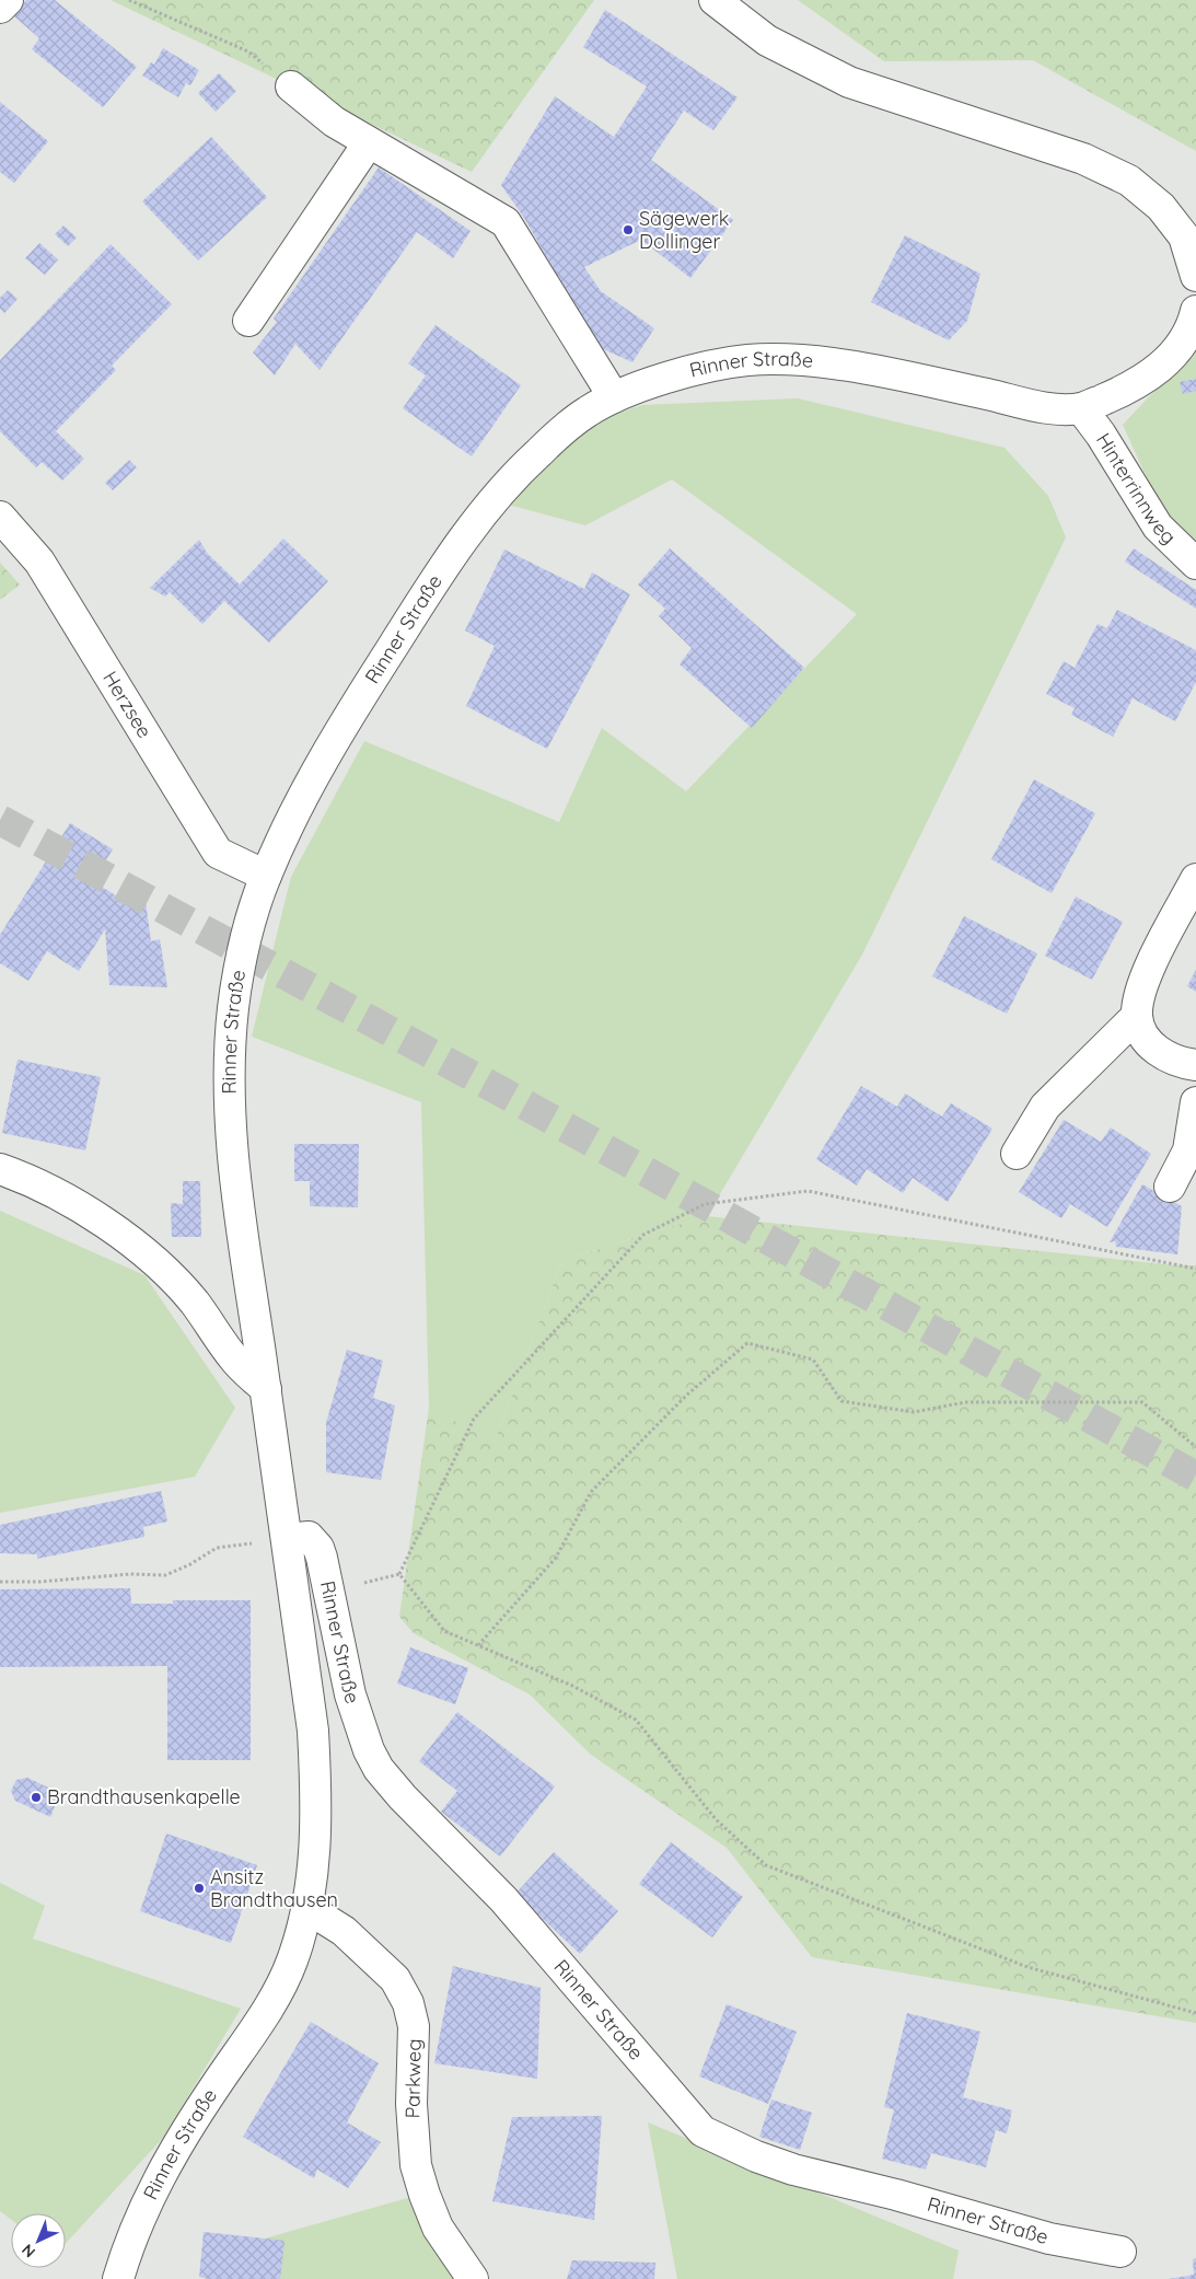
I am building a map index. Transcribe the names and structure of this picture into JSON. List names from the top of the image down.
{
  "streets": {
    "main road": [
      "Rinner Straße",
      "Hinterrinnweg",
      "Herzsee",
      "Parkweg"
    ]
  },
  "crossings": [
    ["Rinner Straße", "Hinterrinnweg"],
    ["Rinner Straße", "Herzsee"],
    ["Rinner Straße", "Parkweg"]
  ],
  "places": ["Sägewerk Dollinger", "Brandthausenkapelle", "Ansitz Brandthausen"],
  "north": "bottom left"
}
